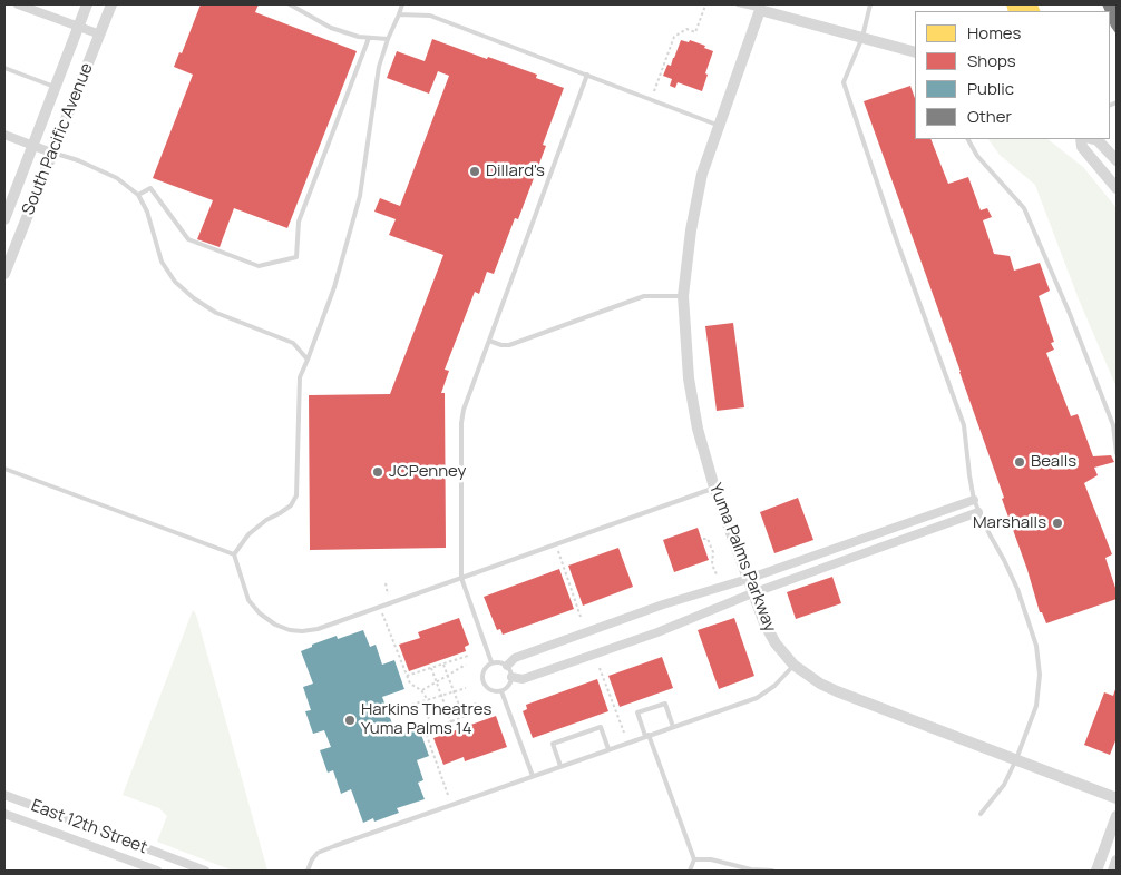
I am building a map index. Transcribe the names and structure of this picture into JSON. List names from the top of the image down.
{
  "streets": {
    "street": ["South Pacific Avenue", "Yuma Palms Parkway", "East 12th Street"]
  },
  "places": [
    "Dillard's",
    "Bealls",
    "JCPenney",
    "Marshalls",
    "Harkins Theatres Yuma Palms 14"
  ],
  "legend": [
    "Homes",
    "Shops",
    "Public",
    "Other"
  ]
}
